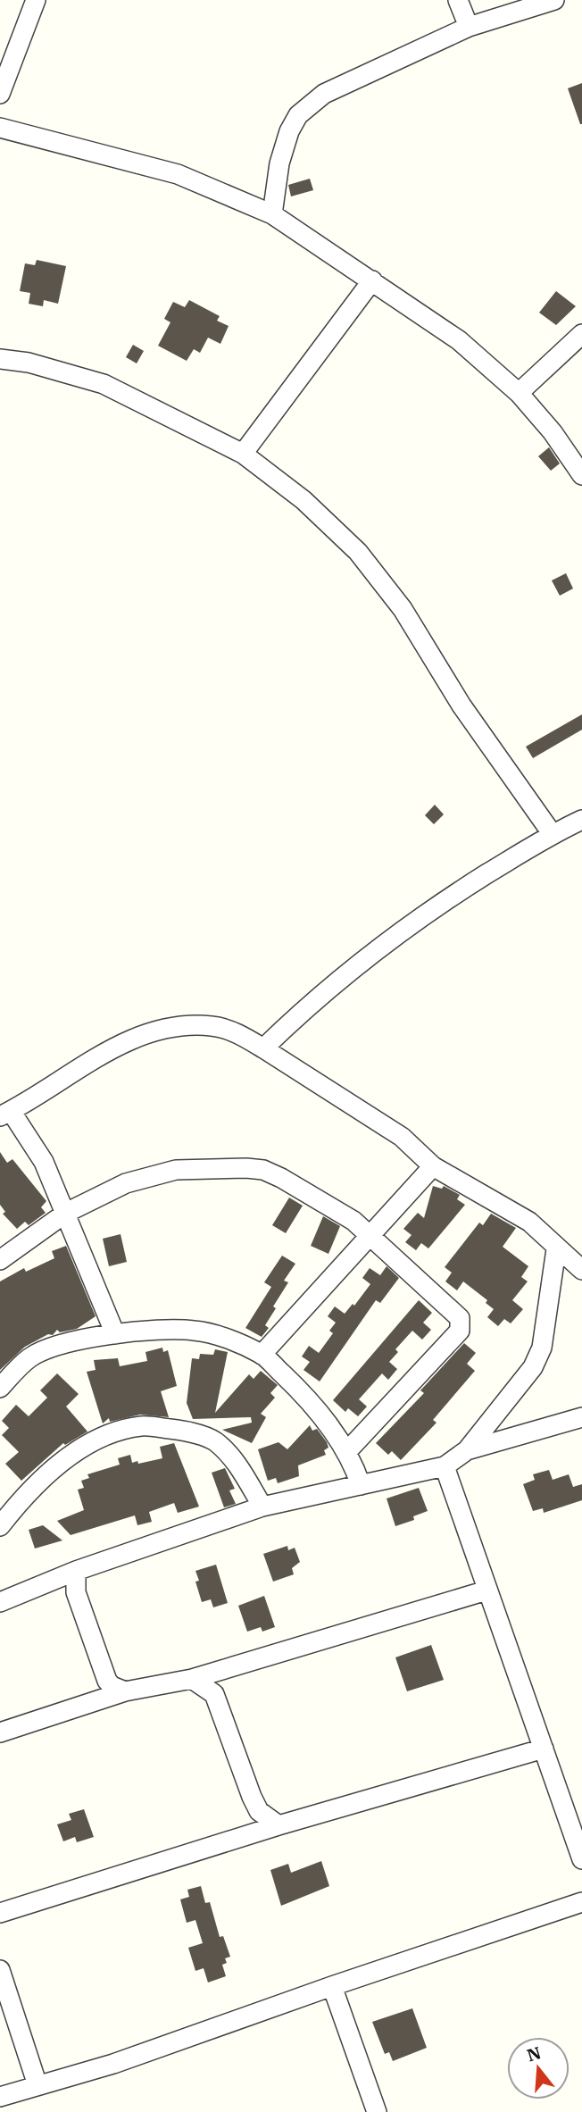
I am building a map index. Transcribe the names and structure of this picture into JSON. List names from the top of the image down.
{
  "north": "top"
}
